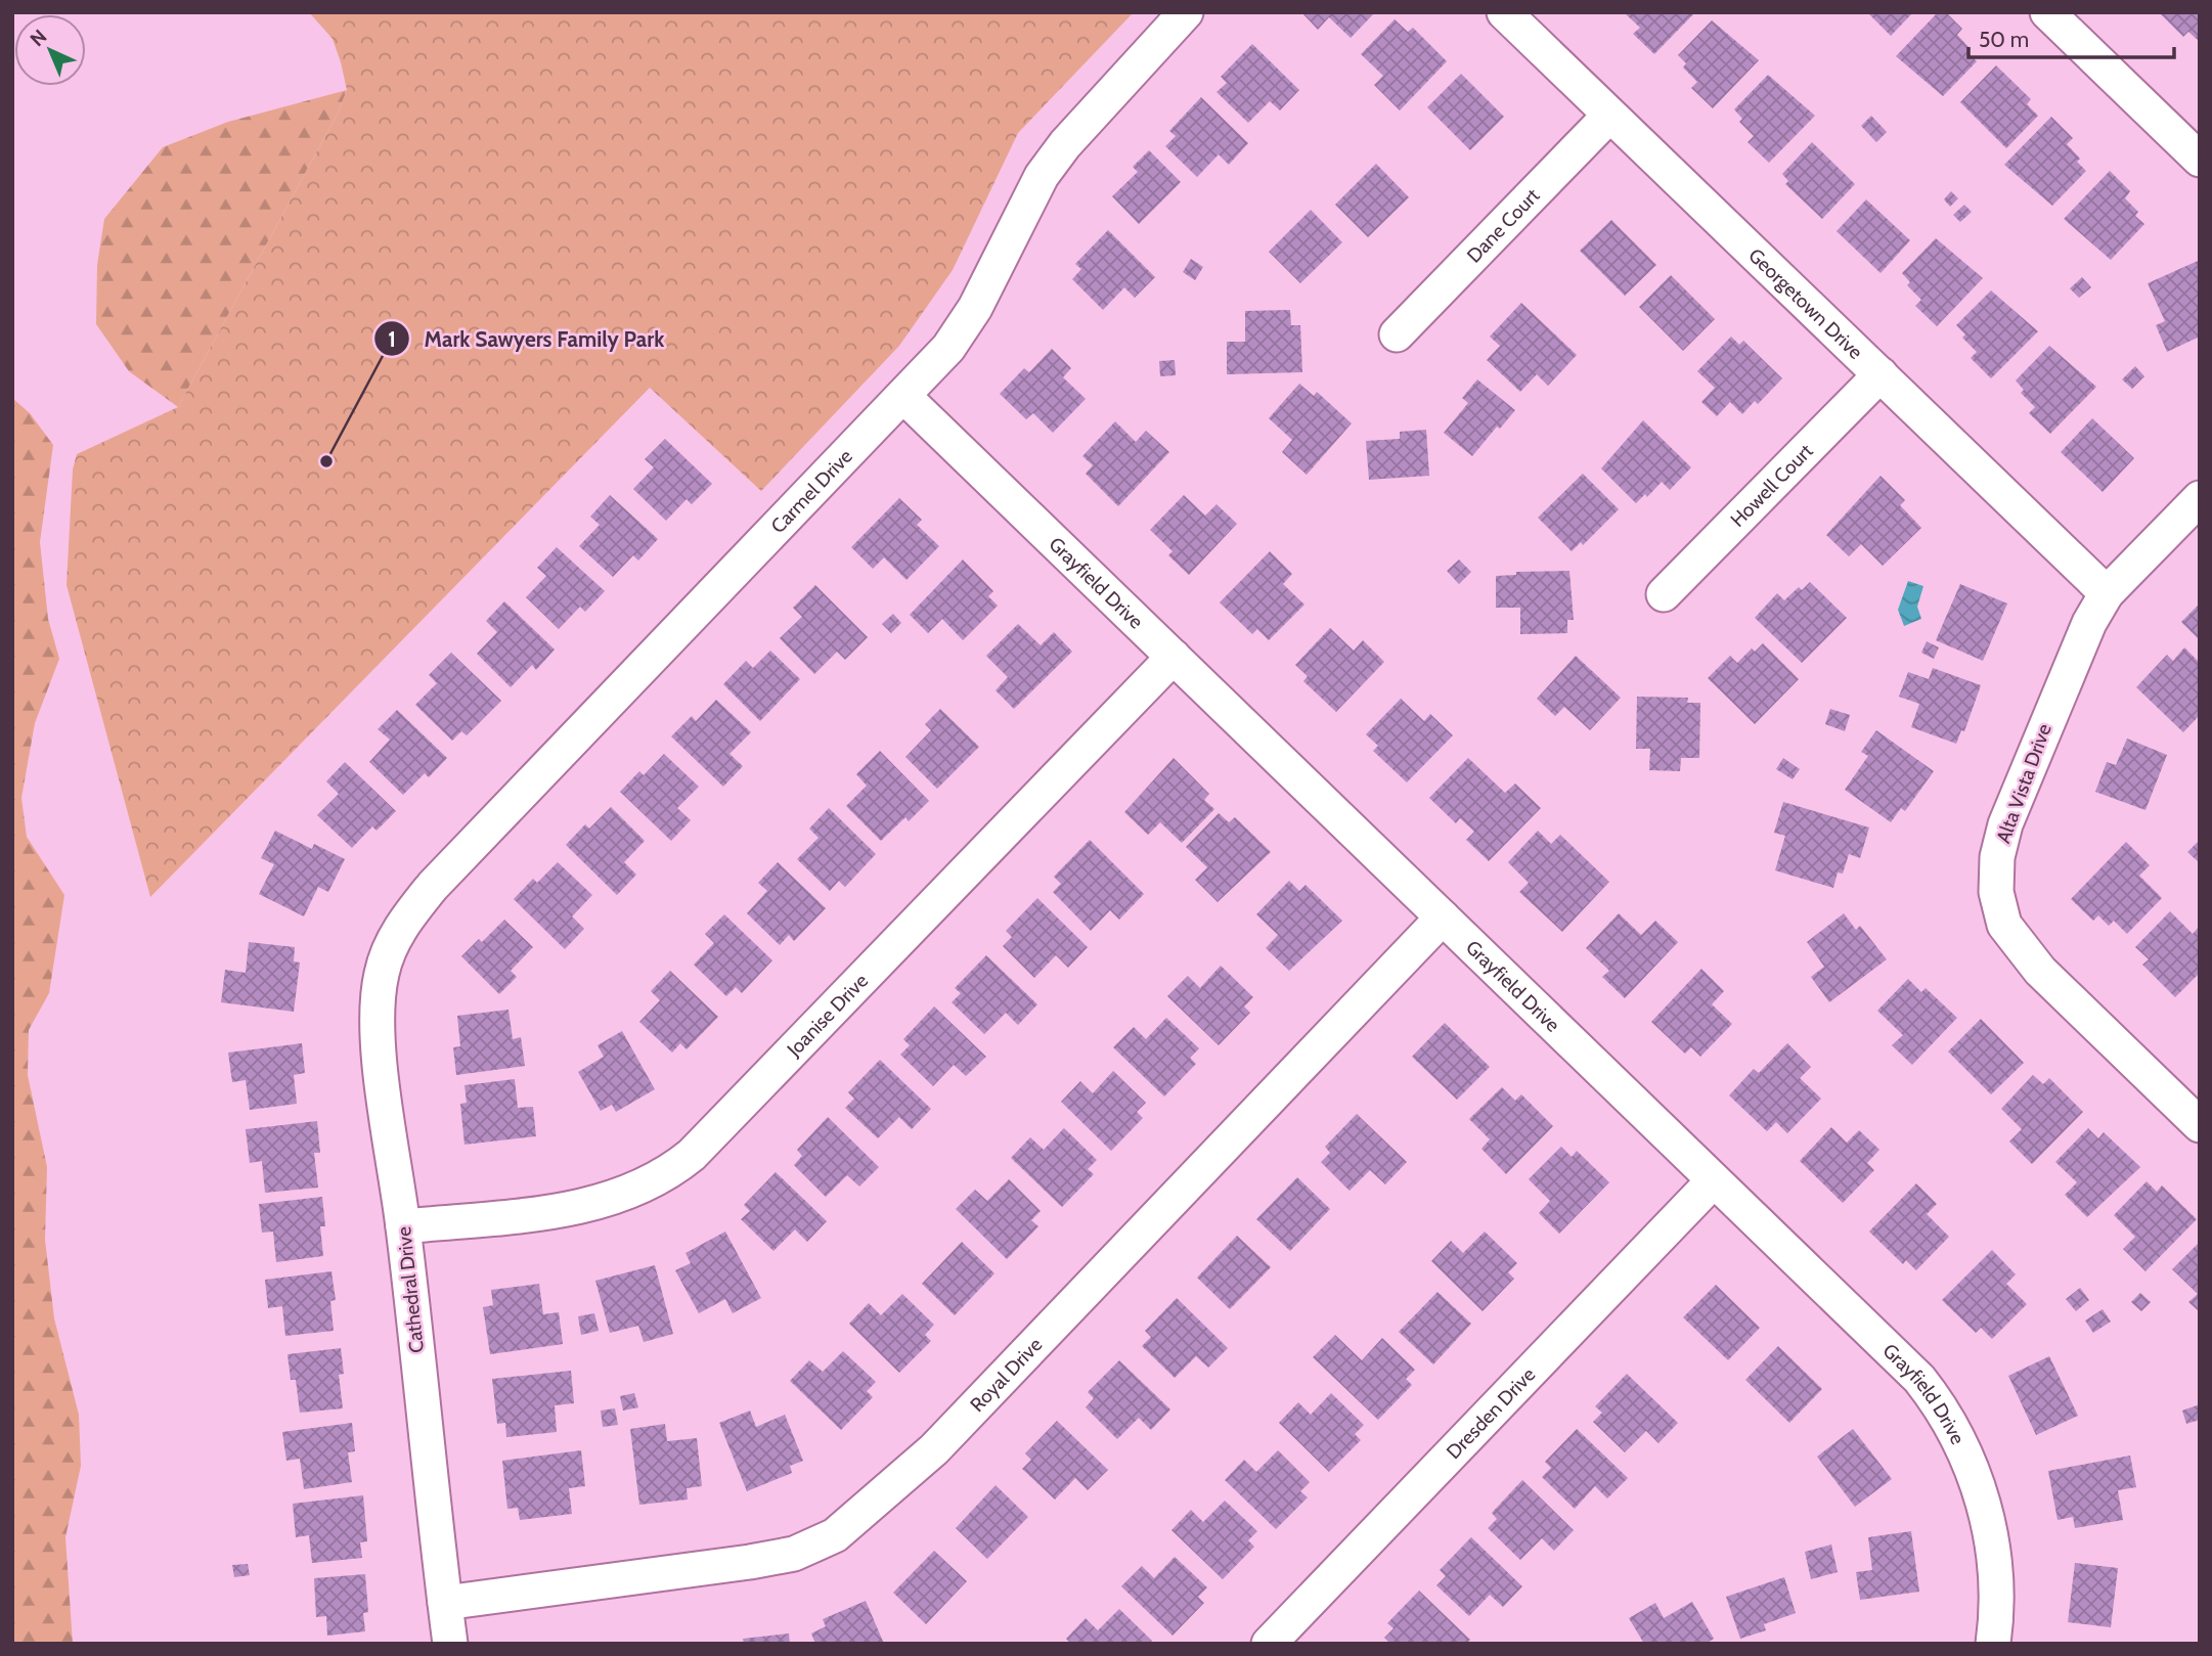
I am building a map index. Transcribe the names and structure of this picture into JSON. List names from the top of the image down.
{
  "streets": {
    "street": [
      "Dane Court",
      "Georgetown Drive",
      "Howell Court",
      "Carmel Drive",
      "Grayfield Drive",
      "Alta Vista Drive",
      "Joanise Drive",
      "Cathedral Drive",
      "Royal Drive",
      "Dresden Drive"
    ]
  },
  "crossings": [
    ["Dane Court", "Georgetown Drive"],
    ["Georgetown Drive", "Howell Court"],
    ["Georgetown Drive", "Alta Vista Drive"],
    ["Carmel Drive", "Grayfield Drive"],
    ["Carmel Drive", "Cathedral Drive"],
    ["Grayfield Drive", "Joanise Drive"],
    ["Grayfield Drive", "Royal Drive"],
    ["Grayfield Drive", "Dresden Drive"],
    ["Joanise Drive", "Cathedral Drive"],
    ["Cathedral Drive", "Royal Drive"]
  ],
  "places": ["Mark Sawyers Family Park"],
  "scale_bar": "50 m",
  "north": "top left"
}
